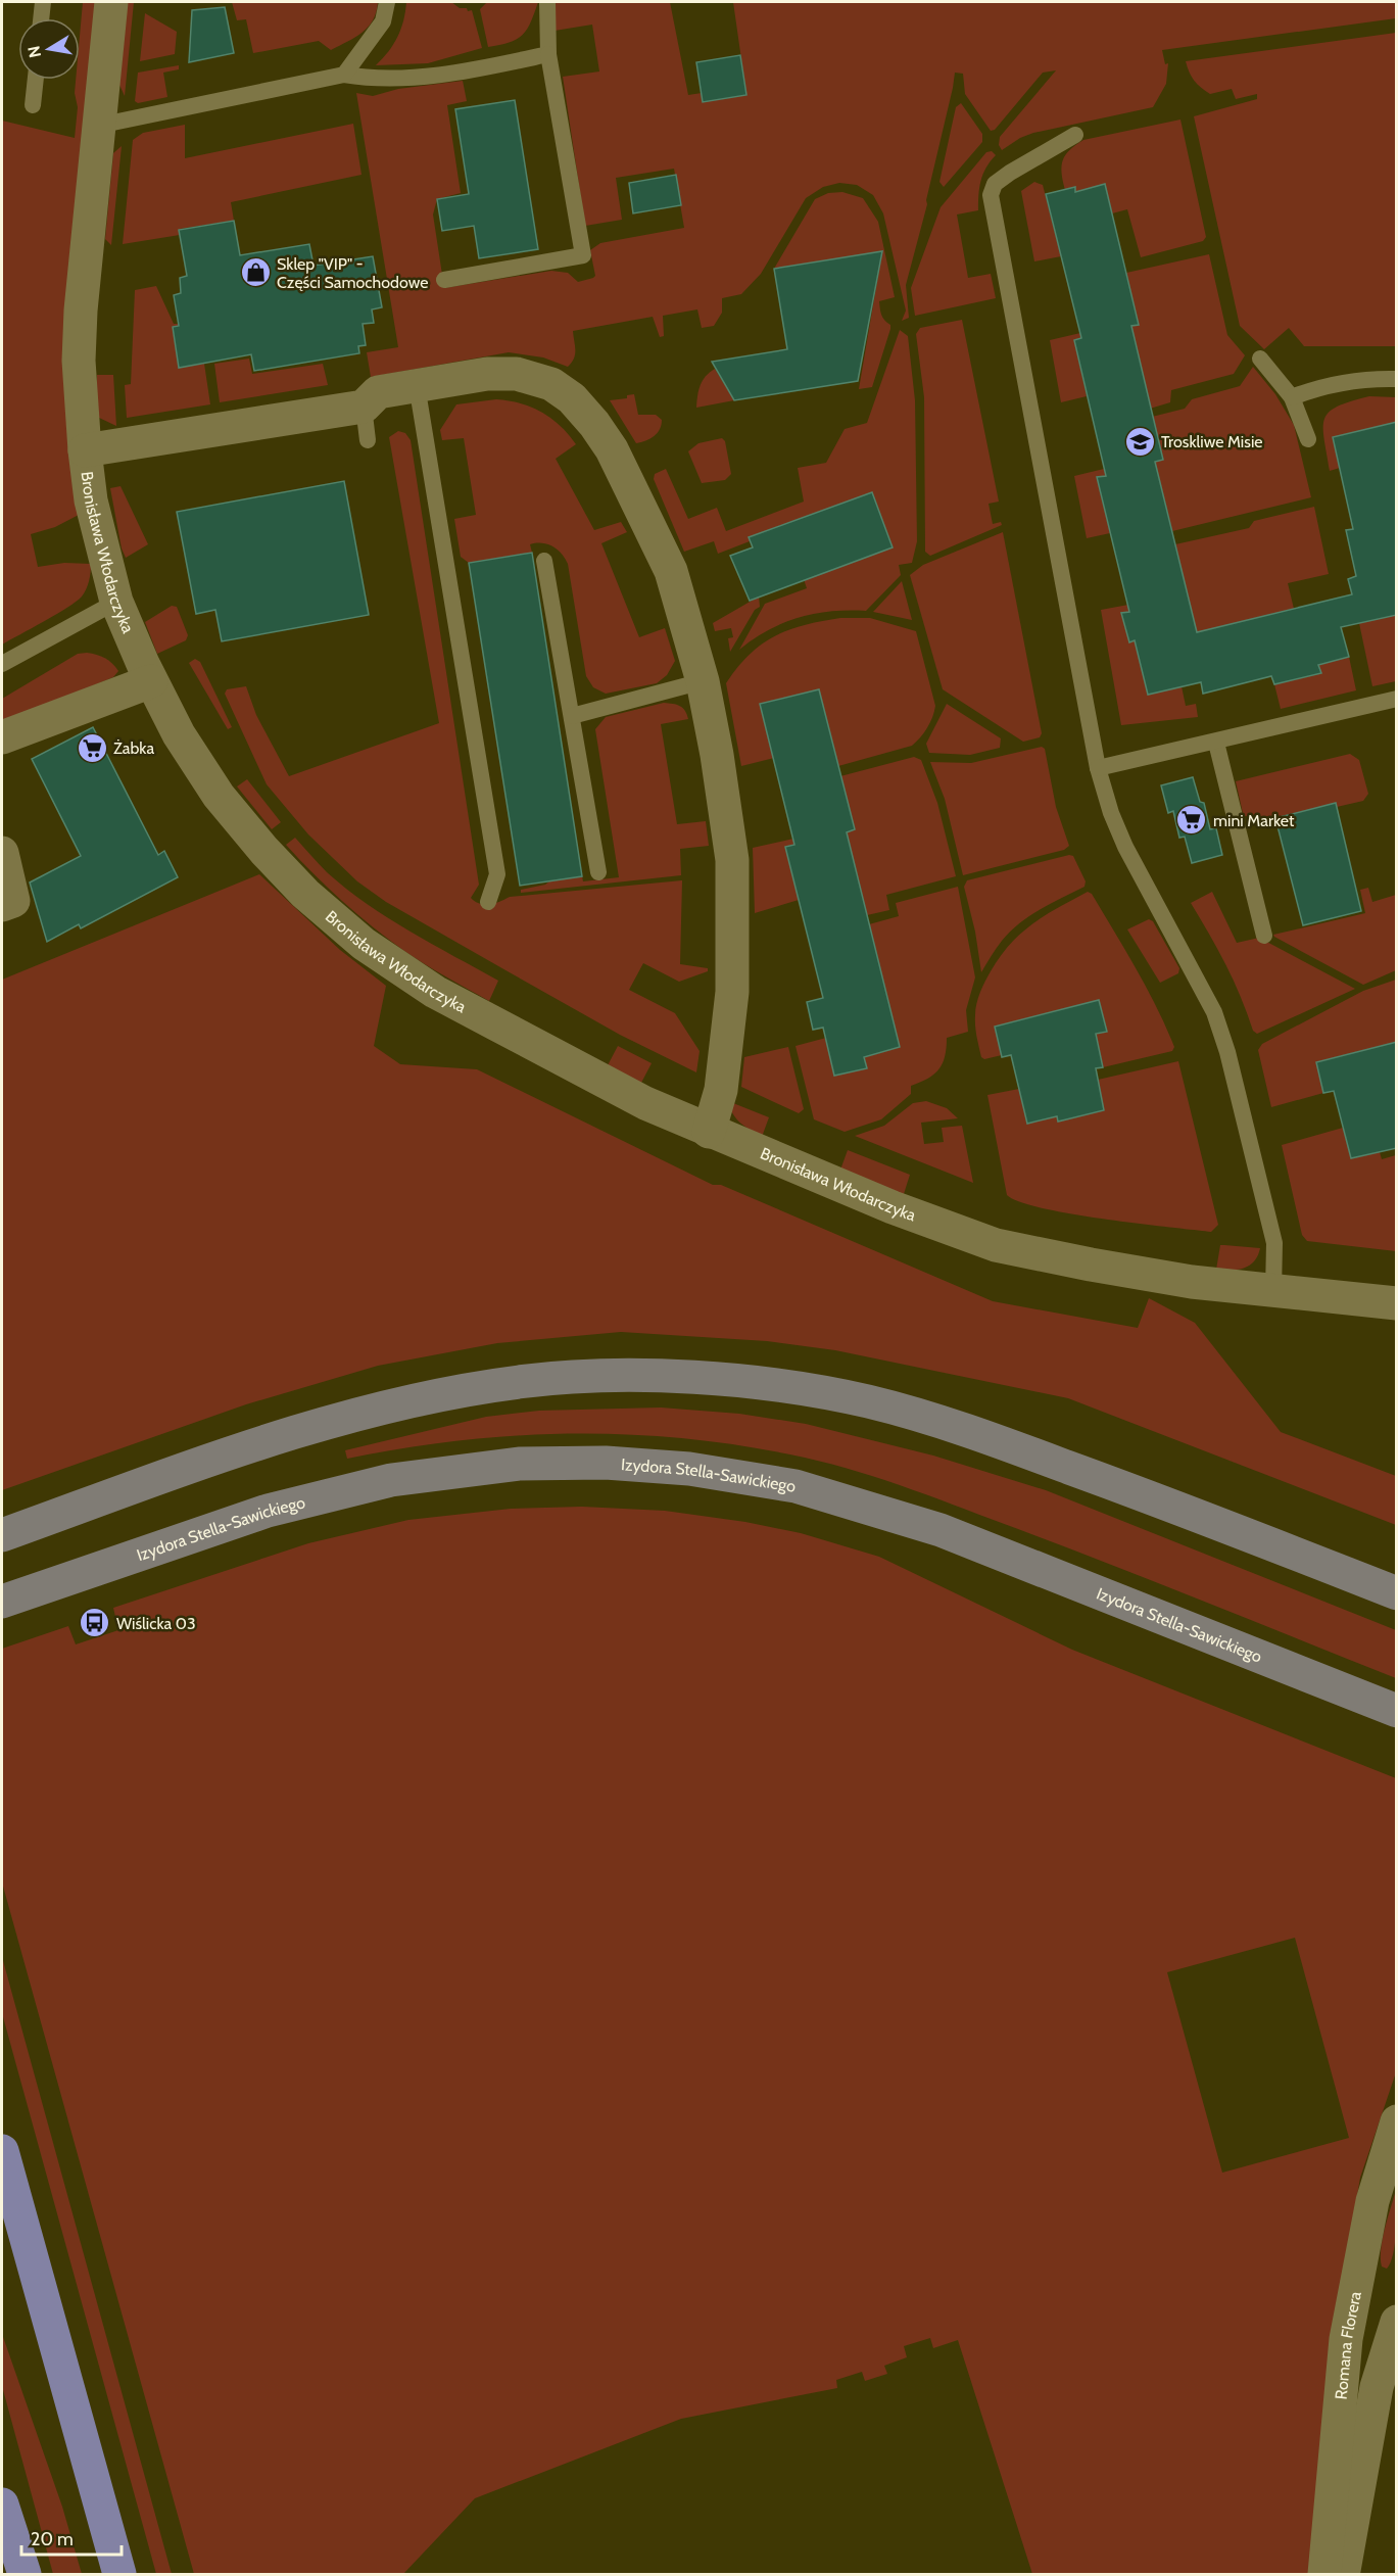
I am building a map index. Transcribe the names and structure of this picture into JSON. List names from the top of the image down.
{
  "streets": {
    "main road": ["Izydora Stella-Sawickiego"],
    "street": ["Bronisława Włodarczyka", "Romana Florera"]
  },
  "places": {
    "shop": ["Sklep \"VIP\" - Części Samochodowe"],
    "school or university": ["Troskliwe Misie"],
    "supermarket": ["Żabka", "mini Market"],
    "bus stop": ["Wiślicka 03"]
  },
  "scale_bar": "20 m",
  "north": "left"
}
